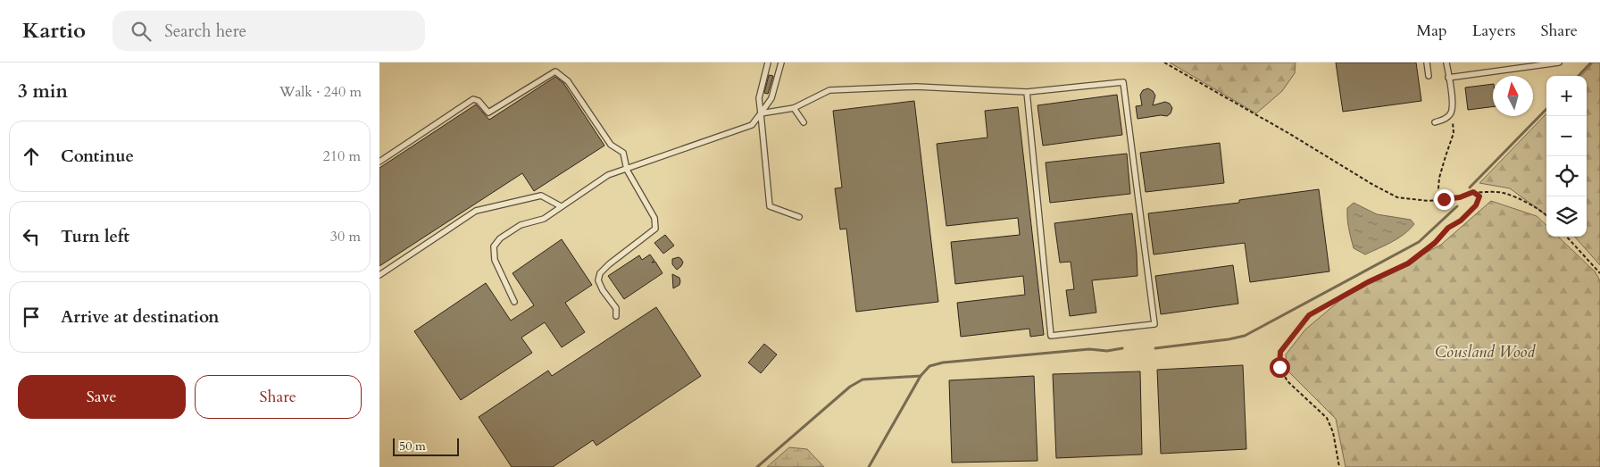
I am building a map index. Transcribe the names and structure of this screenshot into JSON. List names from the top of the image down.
{
  "parks": ["Cousland Wood"],
  "scale_bar": "50 m",
  "north": "top",
  "page": {
    "header": "Kartio",
    "search": "Search here",
    "nav": ["Map", "Layers", "Share"],
    "heading": ["3 min", "Walk · 240 m"],
    "map_buttons": ["+", "−"],
    "list": [
      ["Continue", "210 m"],
      ["Turn left", "30 m"],
      "Arrive at destination"
    ],
    "buttons": ["Save", "Share"],
    "scale": "50 m"
  }
}
